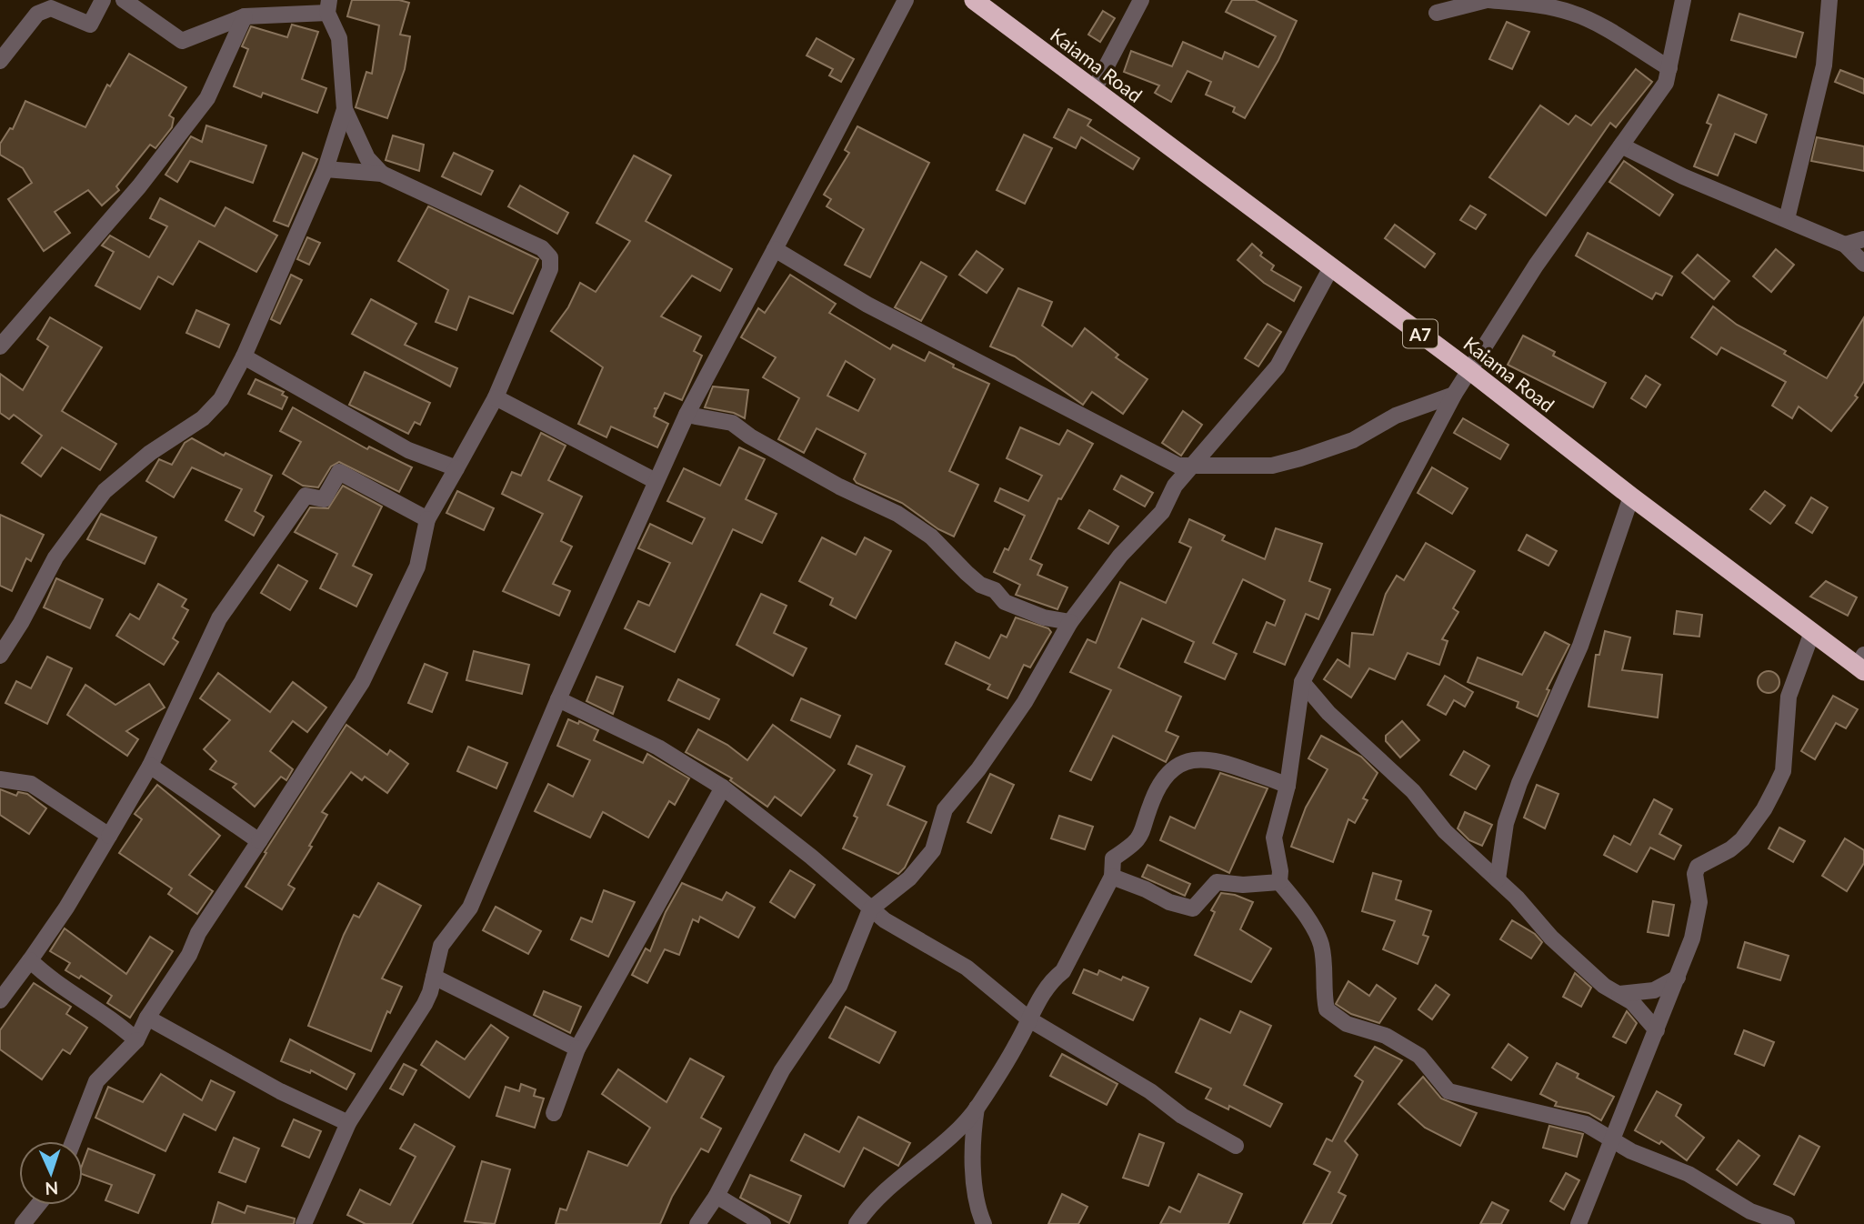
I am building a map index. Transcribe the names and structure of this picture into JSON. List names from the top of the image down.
{
  "streets": {
    "highway": ["Kaiama Road", "A7"]
  },
  "north": "bottom"
}
